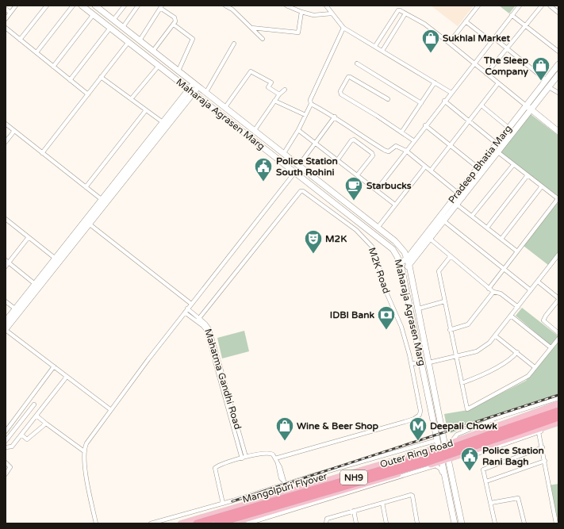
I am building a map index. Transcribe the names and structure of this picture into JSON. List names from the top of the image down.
{
  "streets": {
    "highway": ["NH9", "Mangolpuri Flyover"],
    "main road": ["Outer Ring Road"],
    "street": [
      "Maharaja Agrasen Marg",
      "Pradeep Bhatia Marg",
      "M2K Road",
      "Mahatma Gandhi Road"
    ]
  },
  "crossings": [
    ["Maharaja Agrasen Marg", "Pradeep Bhatia Marg"],
    ["Maharaja Agrasen Marg", "Outer Ring Road"],
    ["M2K Road", "Mahatma Gandhi Road"]
  ],
  "places": {
    "shop": ["Sukhlal Market", "The Sleep Company", "Wine & Beer Shop"],
    "public building": ["Police Station South Rohini", "Police Station Rani Bagh"],
    "cafe": ["Starbucks"],
    "theatre": ["M2K"],
    "bank": ["IDBI Bank"],
    "metro station": ["Deepali Chowk"]
  }
}
